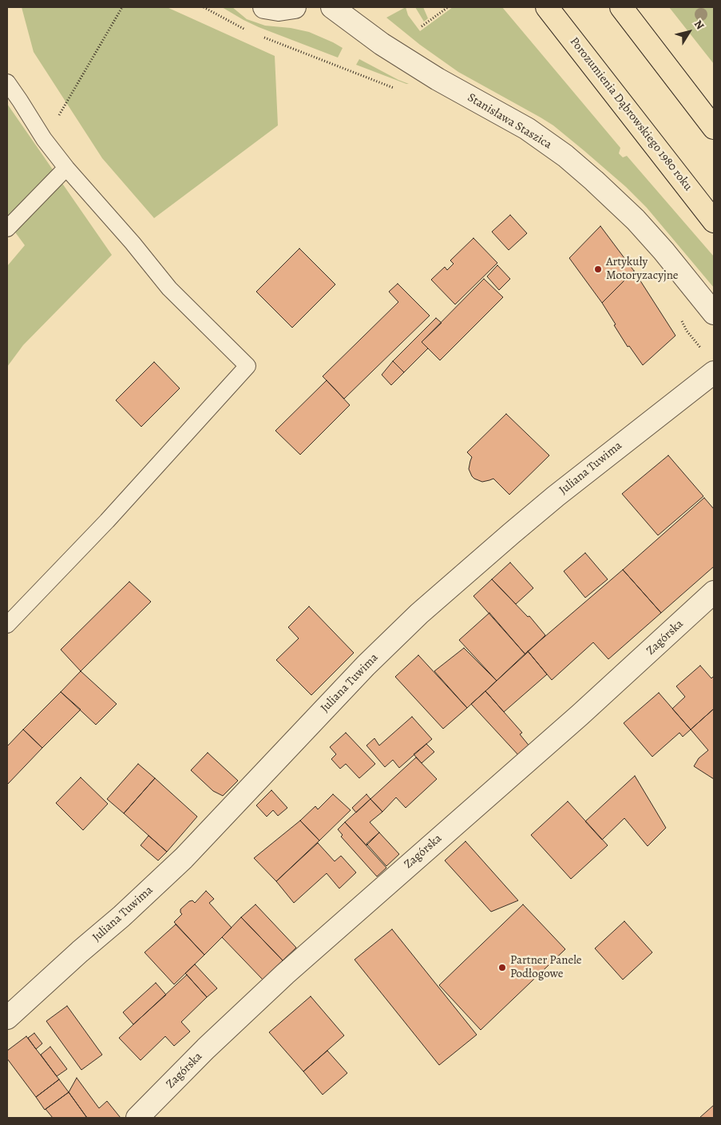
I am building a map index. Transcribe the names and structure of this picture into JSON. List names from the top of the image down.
{
  "streets": {
    "main road": ["Porozumienia Dąbrowskiego 1980 roku"],
    "street": ["Stanisława Staszica", "Juliana Tuwima", "Zagórska"]
  },
  "places": ["Artykuły Motoryzacyjne", "Partner Panele Podłogowe"],
  "north": "top right"
}
